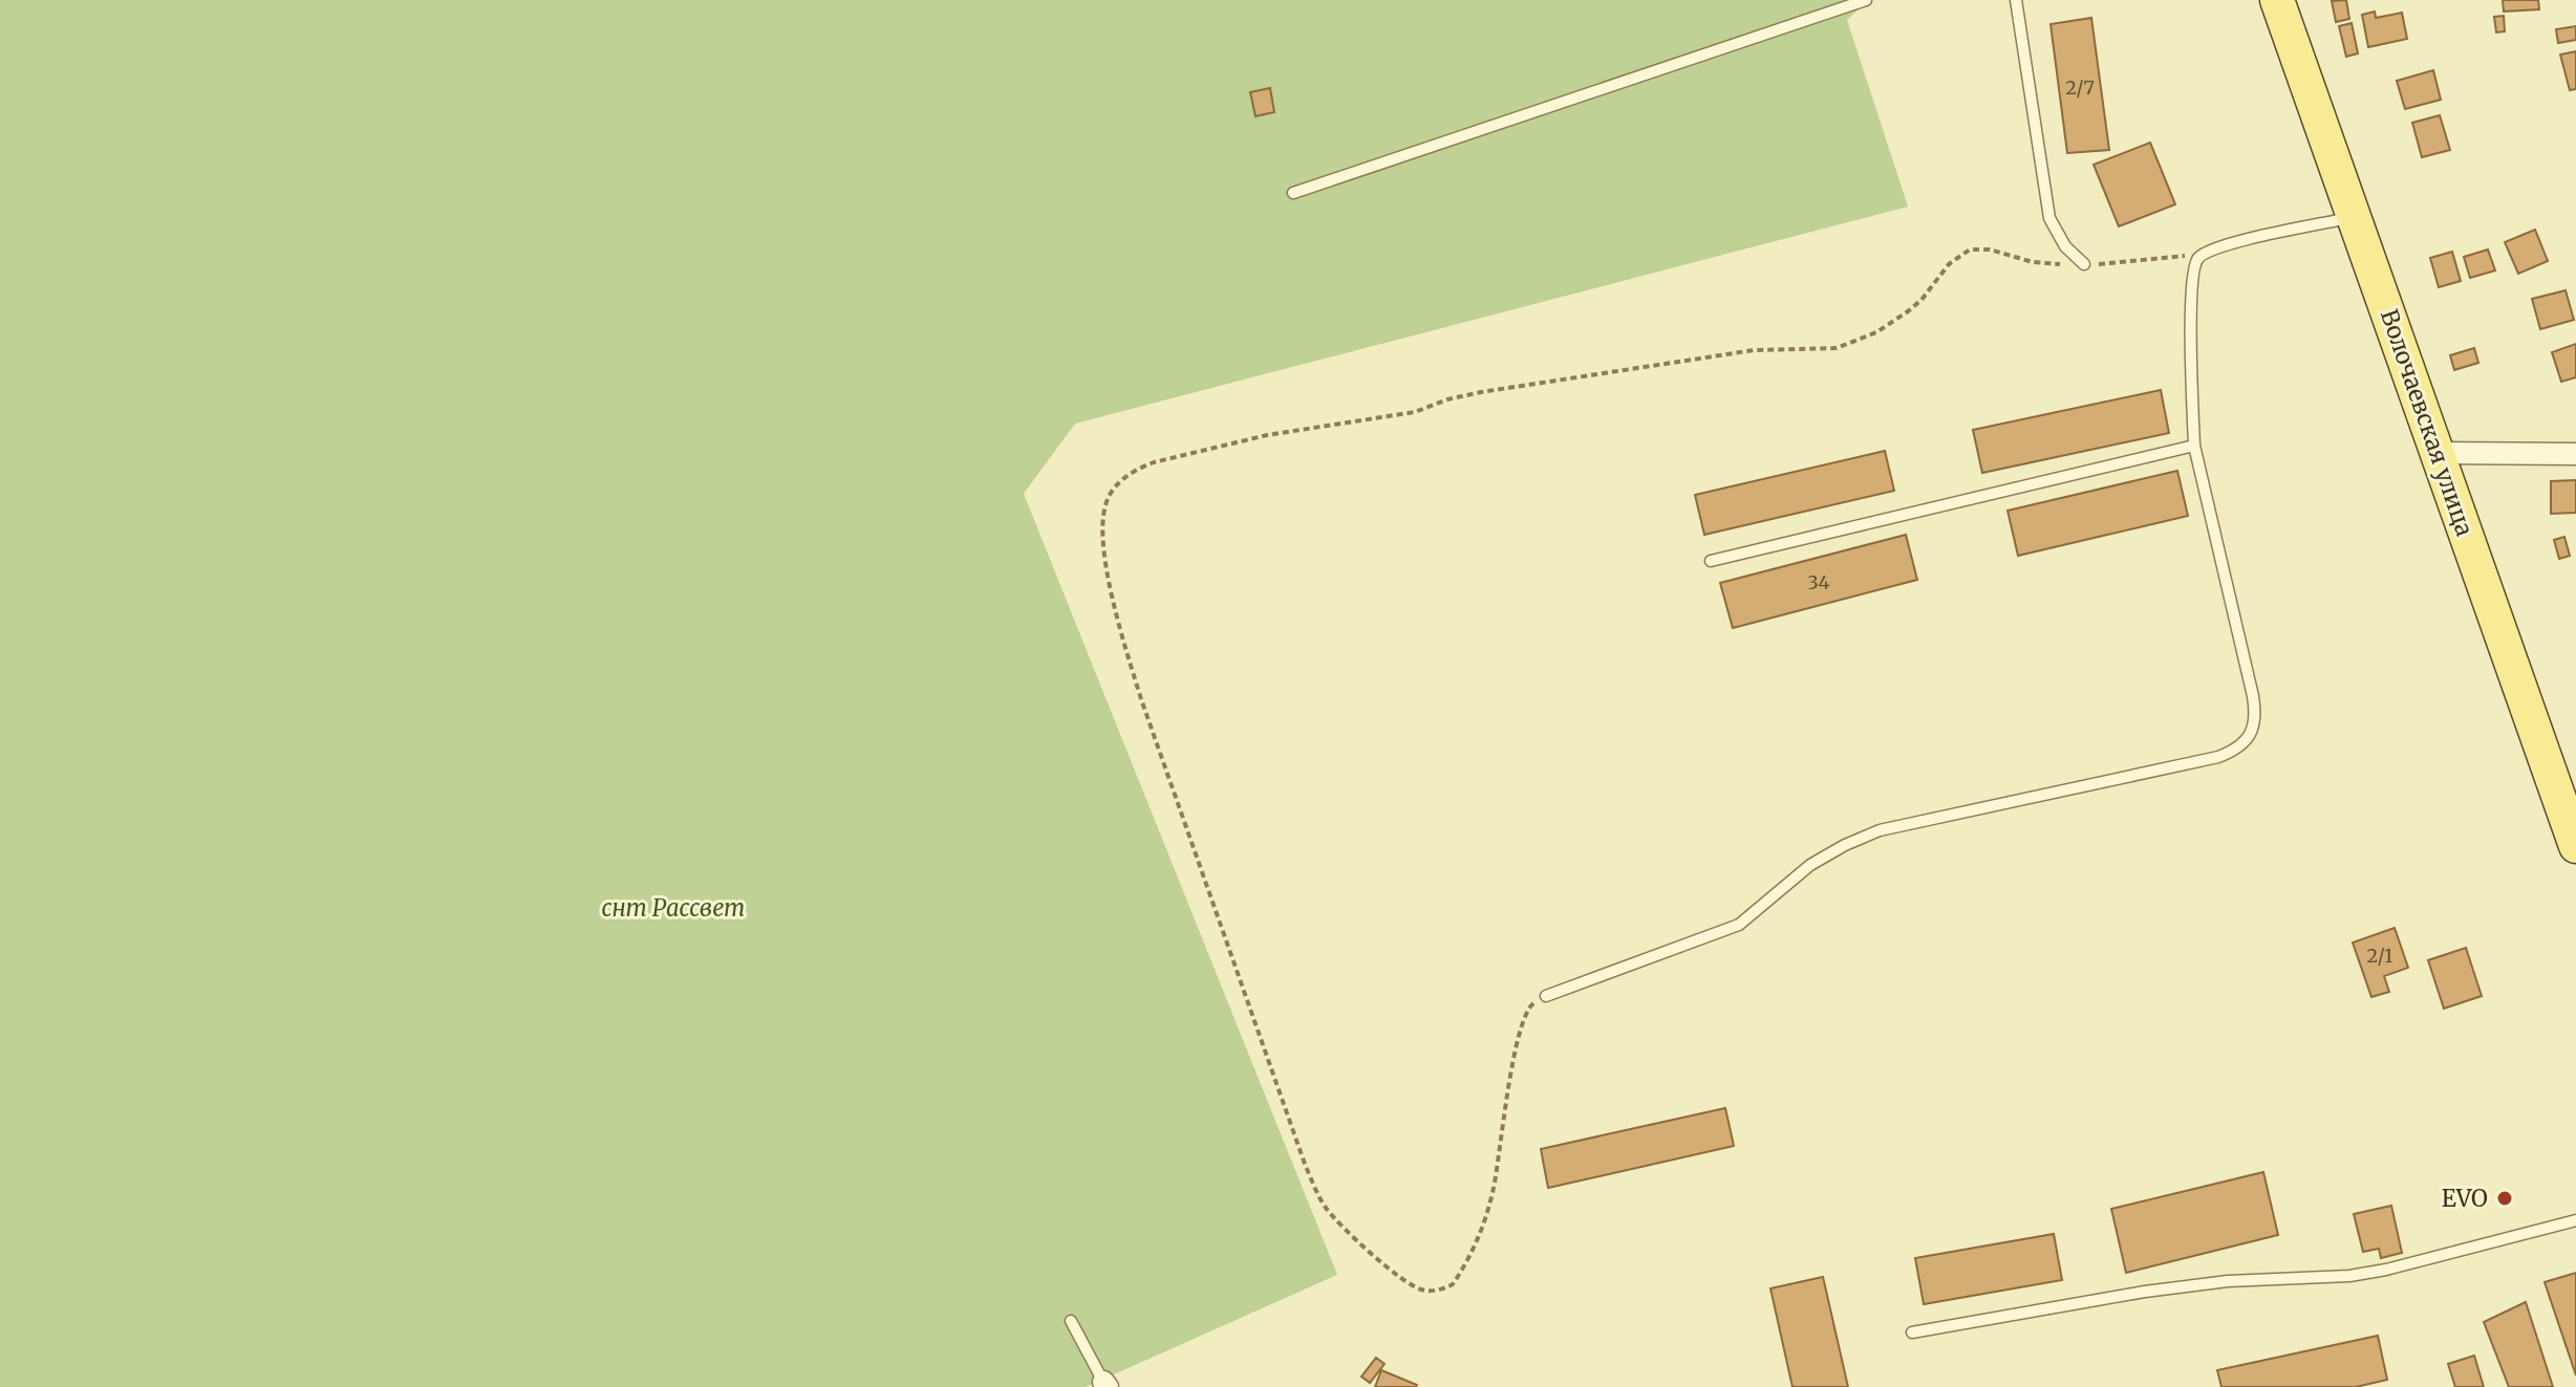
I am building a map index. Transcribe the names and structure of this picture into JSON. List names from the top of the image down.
{
  "streets": {
    "main road": ["Волочаевская улица"]
  },
  "parks": ["снт Рассвет"],
  "places": ["EVO"],
  "house_numbers": ["2/7", "34", "2/1"]
}
